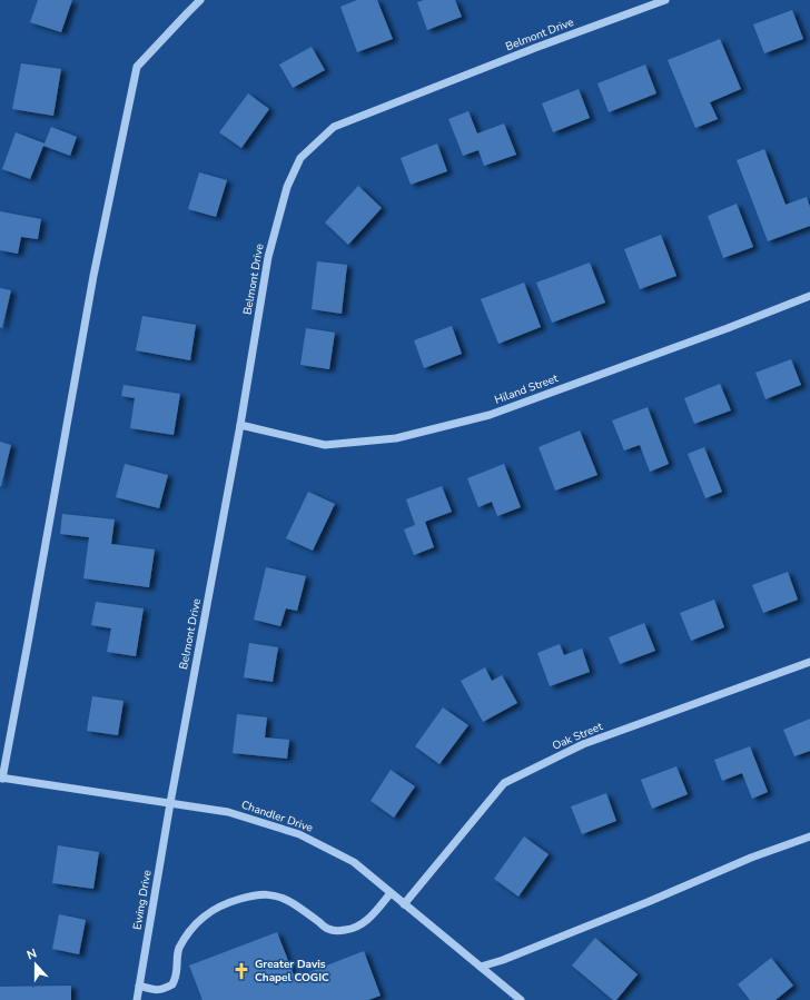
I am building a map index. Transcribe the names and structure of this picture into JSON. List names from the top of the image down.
{
  "streets": {
    "street": [
      "Belmont Drive",
      "Hiland Street",
      "Oak Street",
      "Chandler Drive",
      "Ewing Drive"
    ]
  },
  "crossings": [
    ["Belmont Drive", "Hiland Street"],
    ["Belmont Drive", "Chandler Drive"],
    ["Belmont Drive", "Ewing Drive"],
    ["Oak Street", "Chandler Drive"],
    ["Chandler Drive", "Ewing Drive"]
  ],
  "places": {
    "church": ["Greater Davis Chapel COGIC"]
  },
  "north": "top"
}
